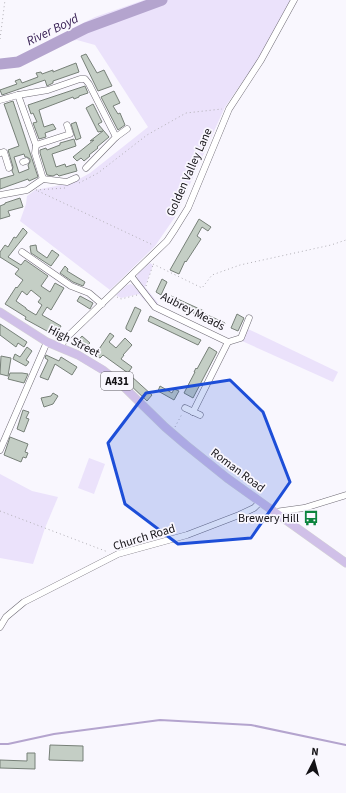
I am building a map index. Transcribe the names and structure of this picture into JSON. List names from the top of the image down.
{
  "streets": {
    "main road": ["High Street", "A431", "Roman Road"],
    "street": ["Golden Valley Lane", "Aubrey Meads", "Church Road"]
  },
  "crossings": [
    ["Golden Valley Lane", "Aubrey Meads"],
    ["Golden Valley Lane", "High Street"],
    ["High Street", "Roman Road"],
    ["A431", "Roman Road"],
    ["Roman Road", "Church Road"]
  ],
  "water": ["River Boyd"],
  "places": {
    "bus stop": ["Brewery Hill"]
  },
  "north": "top"
}
